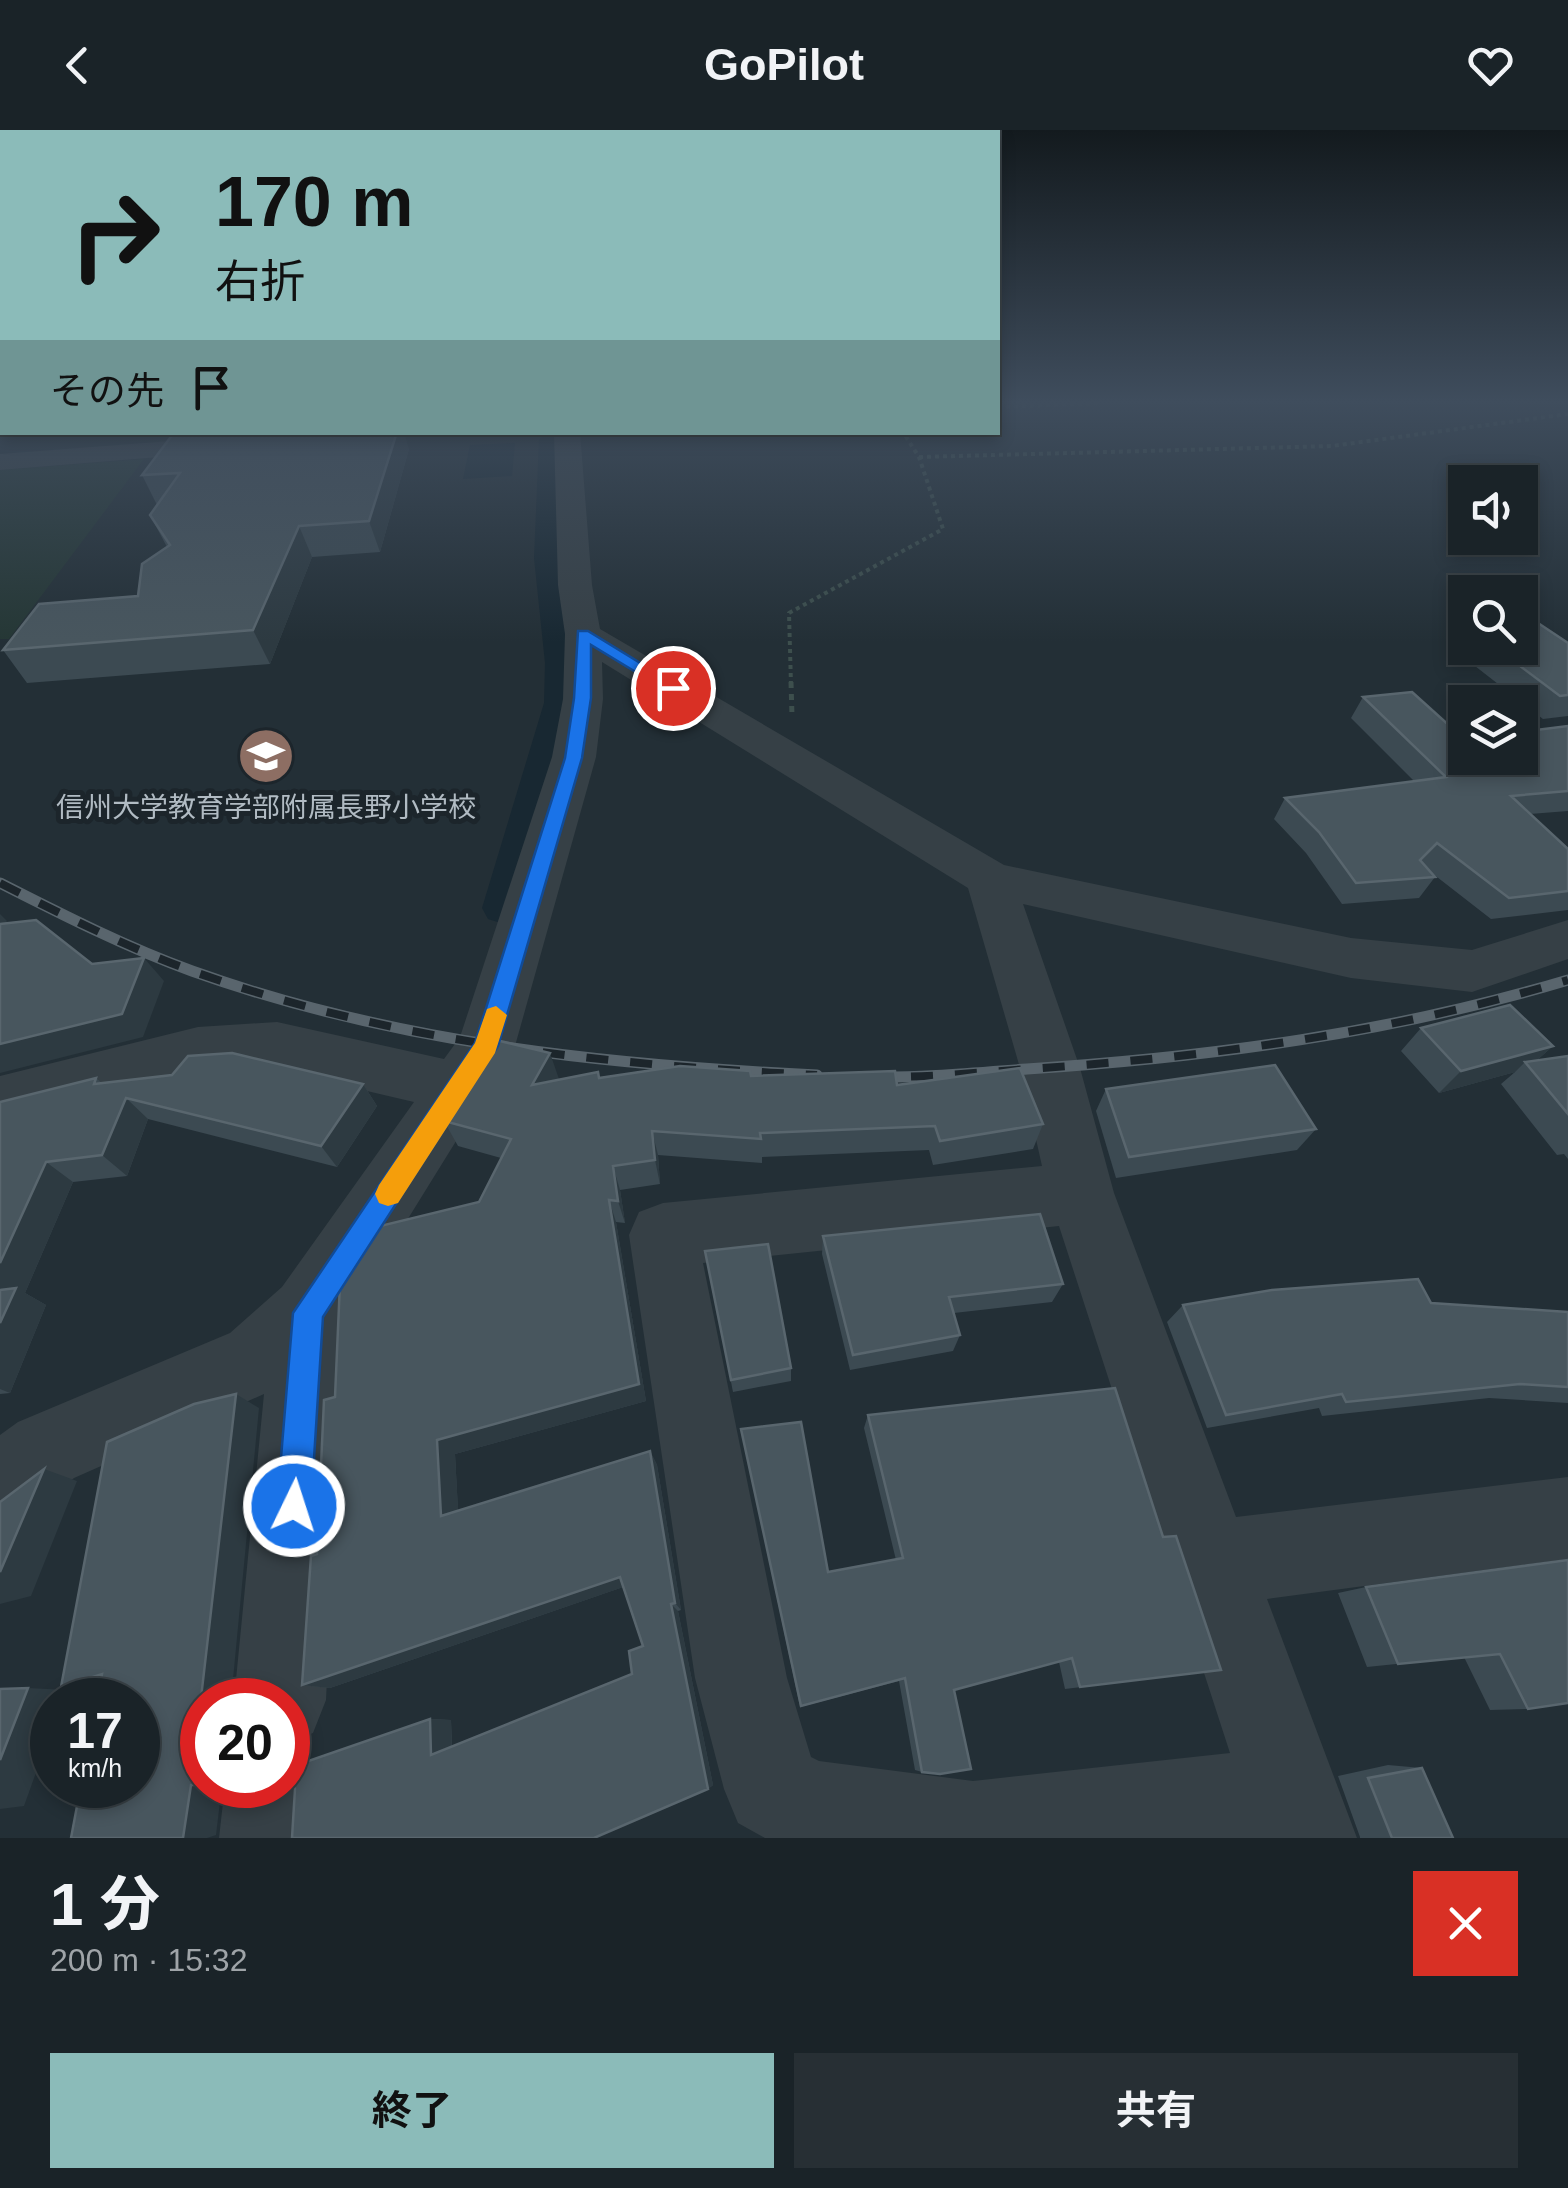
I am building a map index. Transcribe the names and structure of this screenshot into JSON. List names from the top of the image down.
{
  "places": {
    "school or university": ["信州大学教育学部附属長野小学校"]
  },
  "page": {
    "header": "GoPilot",
    "turn": ["170 m", "右折"],
    "then": "その先",
    "speed": "17 km/h",
    "limit": "20",
    "heading": ["1 分", "200 m · 15:32"],
    "buttons": ["終了", "共有"]
  }
}
